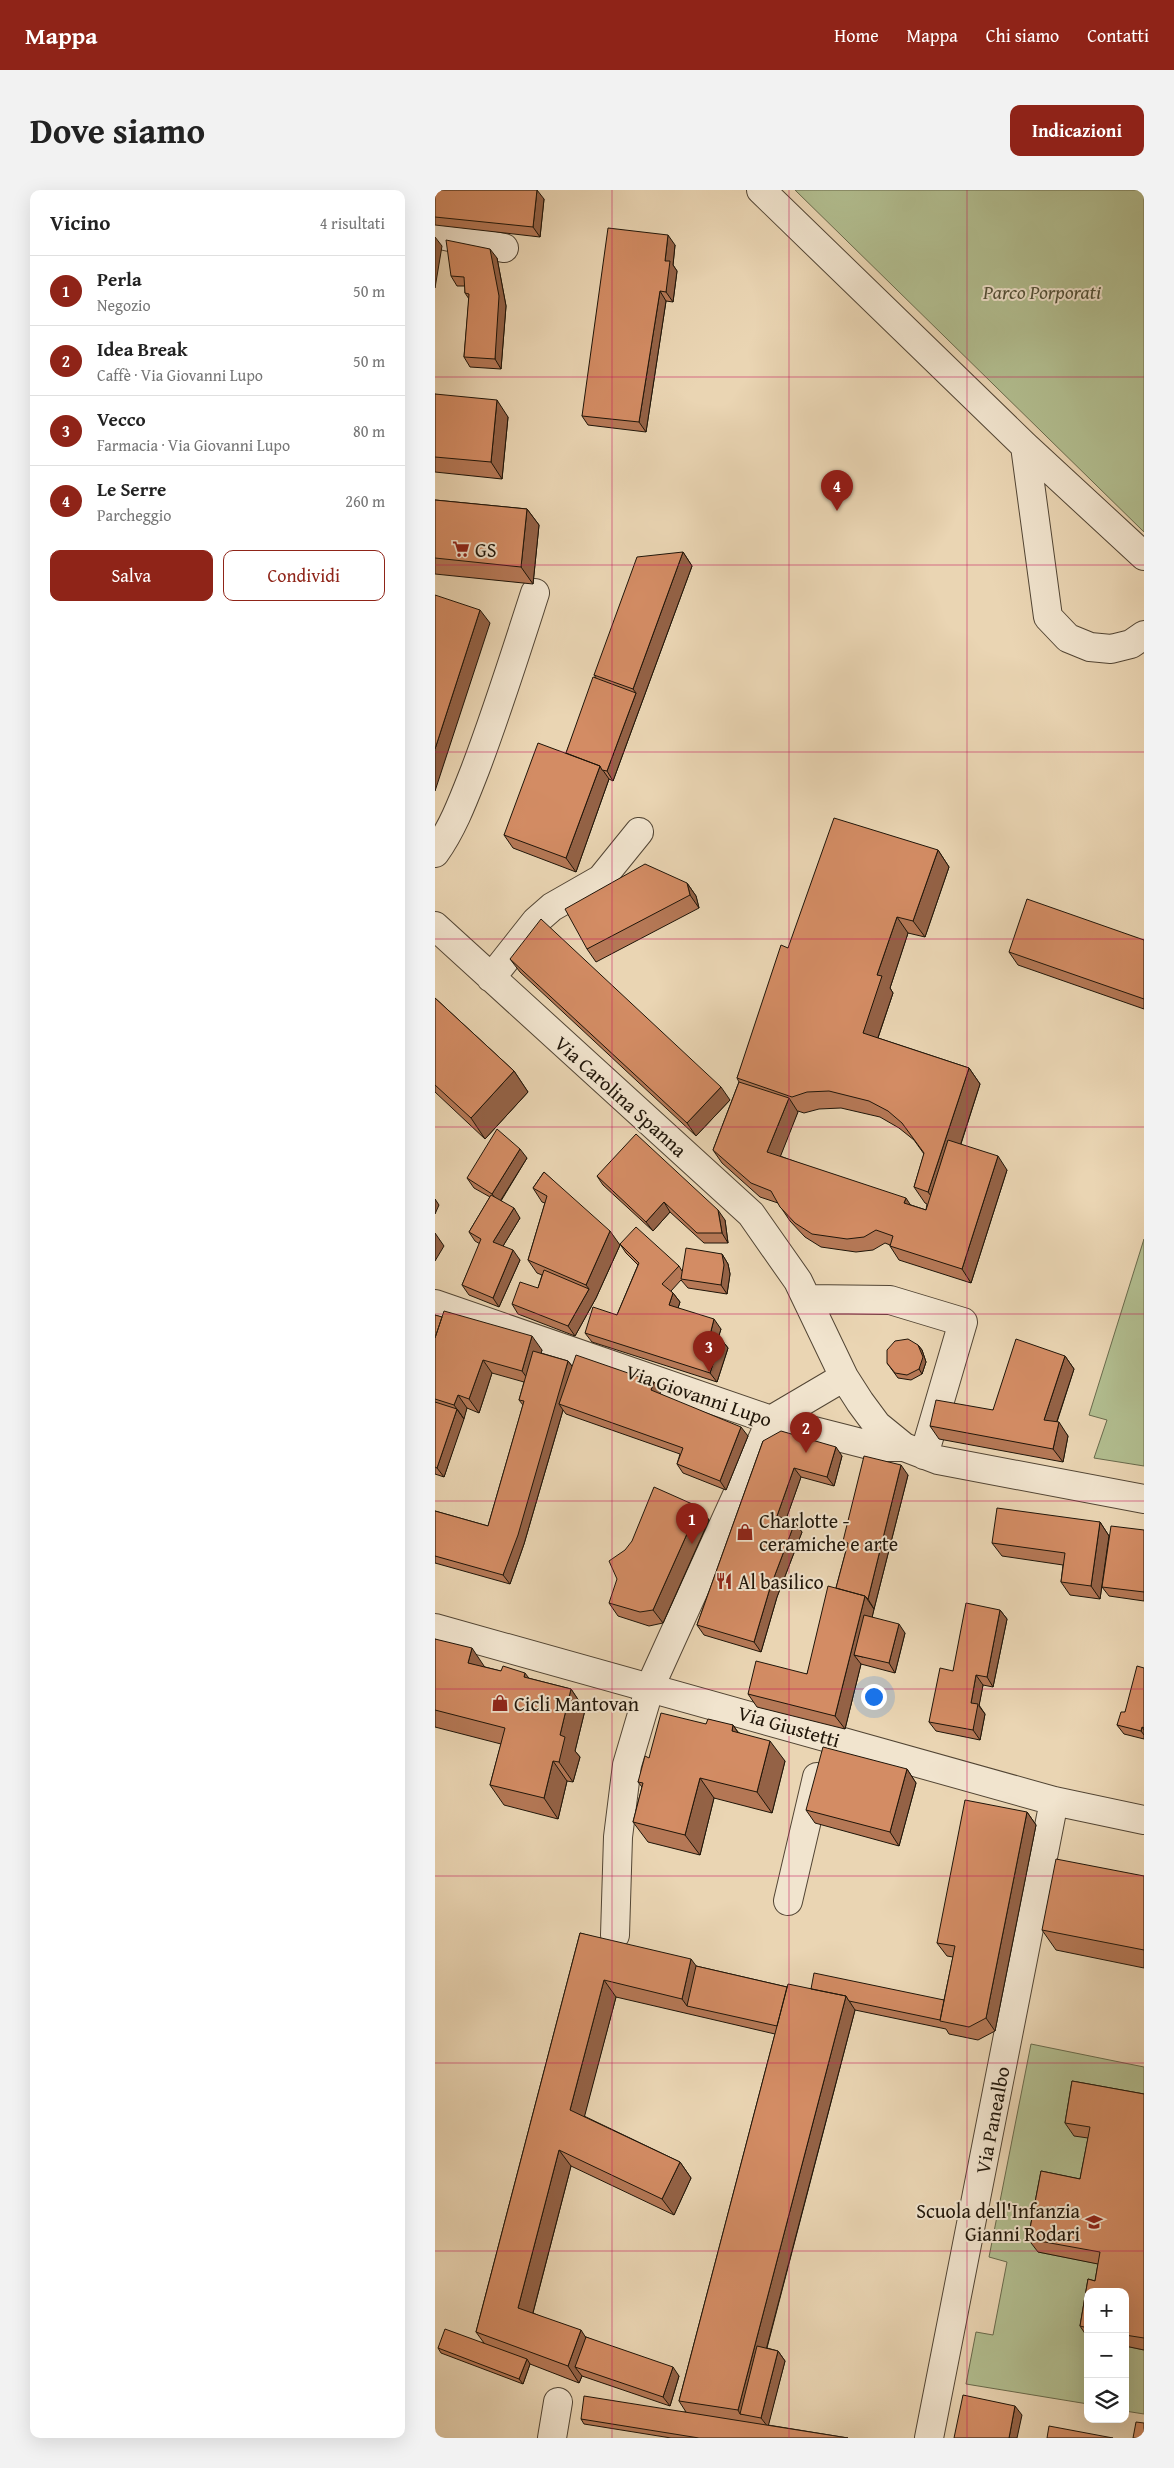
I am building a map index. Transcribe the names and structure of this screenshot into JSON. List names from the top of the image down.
{
  "streets": {
    "street": [
      "Via Carolina Spanna",
      "Via Giovanni Lupo",
      "Via Giustetti",
      "Via Panealbo"
    ]
  },
  "crossings": [
    ["Via Carolina Spanna", "Via Giovanni Lupo"],
    ["Via Giustetti", "Via Panealbo"]
  ],
  "parks": ["Parco Porporati"],
  "places": {
    "supermarket": ["GS"],
    "shop": ["Charlotte - ceramiche e arte", "Cicli Mantovan"],
    "restaurant": ["Al basilico"],
    "school or university": ["Scuola dell'Infanzia Gianni Rodari"]
  },
  "page": {
    "header": "Mappa",
    "nav": [
      "Home",
      "Mappa",
      "Chi siamo",
      "Contatti"
    ],
    "title": "Dove siamo",
    "buttons": [
      "Indicazioni",
      ["Salva", "Condividi"]
    ],
    "heading": ["Vicino", "4 risultati"],
    "list": [
      {
        "mark": "1",
        "name": "Perla",
        "note": "Negozio",
        "value": "50 m"
      },
      {
        "mark": "2",
        "name": "Idea Break",
        "note": "Caffè · Via Giovanni Lupo",
        "value": "50 m"
      },
      {
        "mark": "3",
        "name": "Vecco",
        "note": "Farmacia · Via Giovanni Lupo",
        "value": "80 m"
      },
      {
        "mark": "4",
        "name": "Le Serre",
        "note": "Parcheggio",
        "value": "260 m"
      }
    ],
    "pins": [
      "4",
      "3",
      "2",
      "1"
    ],
    "map_buttons": ["+", "−"]
  }
}
